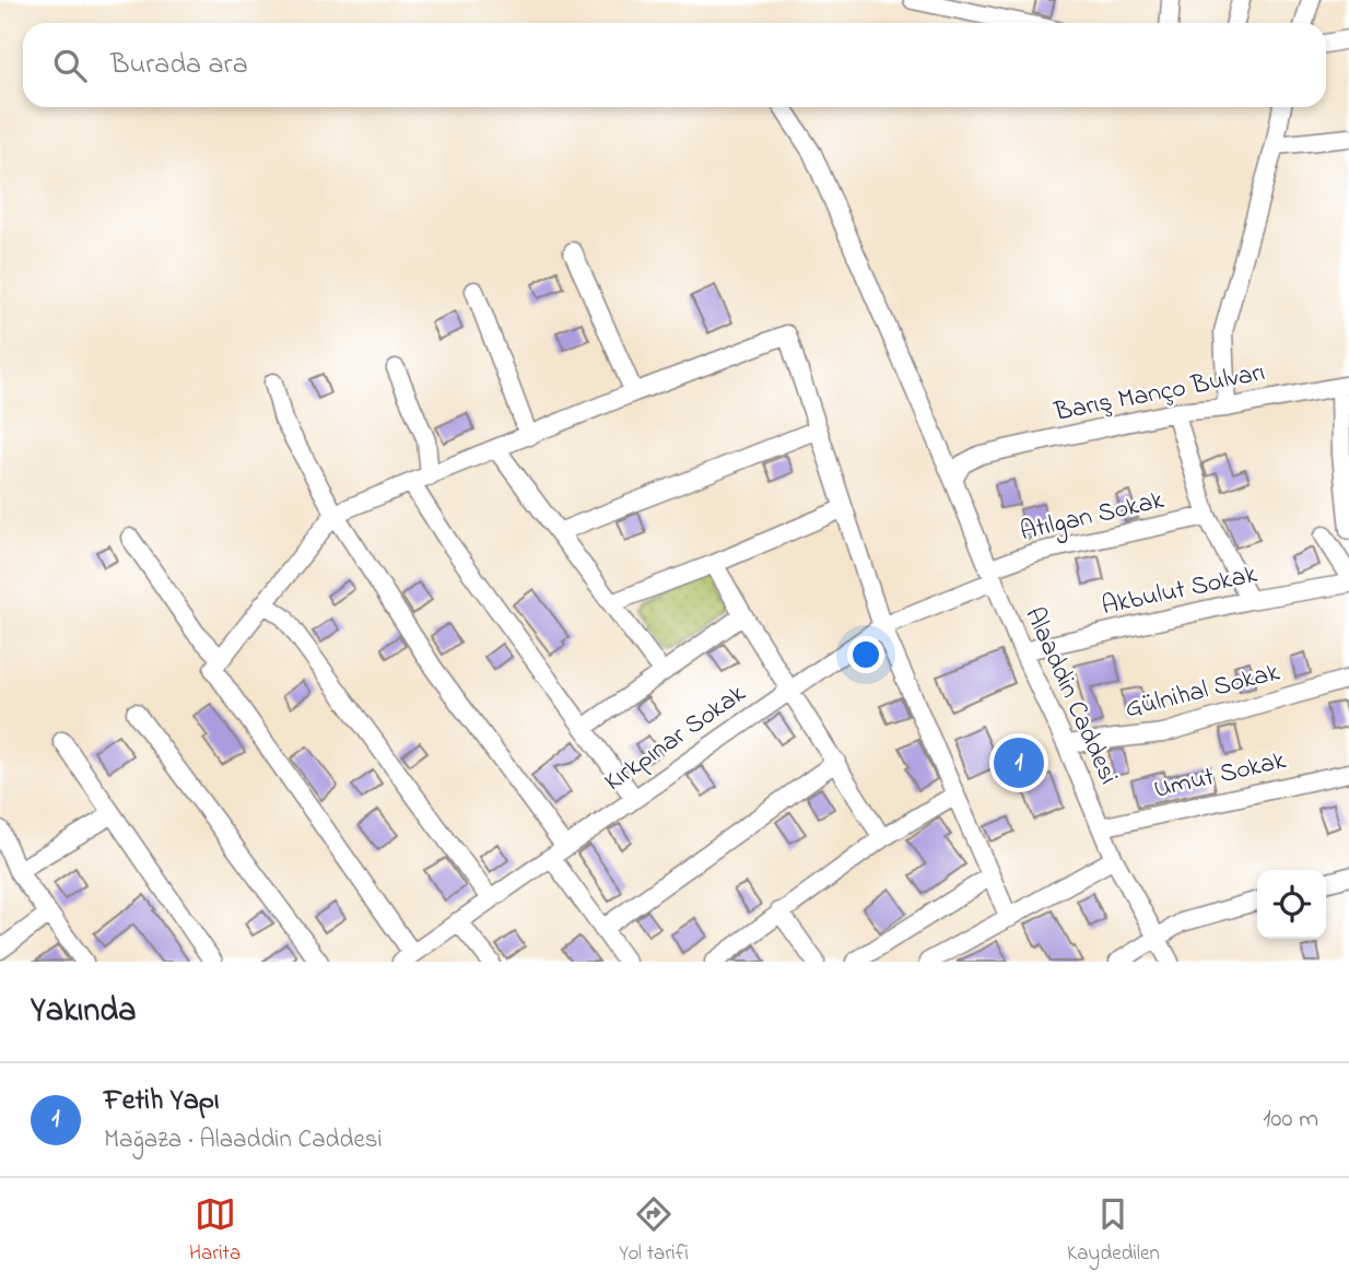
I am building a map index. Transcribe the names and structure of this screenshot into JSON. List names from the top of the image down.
{
  "streets": {
    "street": [
      "Barış Manço Bulvarı",
      "Atılgan Sokak",
      "Akbulut Sokak",
      "Gülnihal Sokak",
      "Alaaddin Caddesi",
      "Kırkpınar Sokak",
      "Umut Sokak"
    ]
  },
  "crossings": [
    ["Barış Manço Bulvarı", "Alaaddin Caddesi"],
    ["Atılgan Sokak", "Alaaddin Caddesi"],
    ["Atılgan Sokak", "Kırkpınar Sokak"],
    ["Akbulut Sokak", "Alaaddin Caddesi"],
    ["Gülnihal Sokak", "Alaaddin Caddesi"],
    ["Alaaddin Caddesi", "Kırkpınar Sokak"],
    ["Alaaddin Caddesi", "Umut Sokak"]
  ],
  "page": {
    "search": "Burada ara",
    "pins": "1",
    "heading": "Yakında",
    "list": [
      {
        "mark": "1",
        "name": "Fetih Yapı",
        "note": "Mağaza · Alaaddin Caddesi",
        "value": "100 m"
      }
    ],
    "nav": ["Harita", "Yol tarifi", "Kaydedilen"]
  }
}
